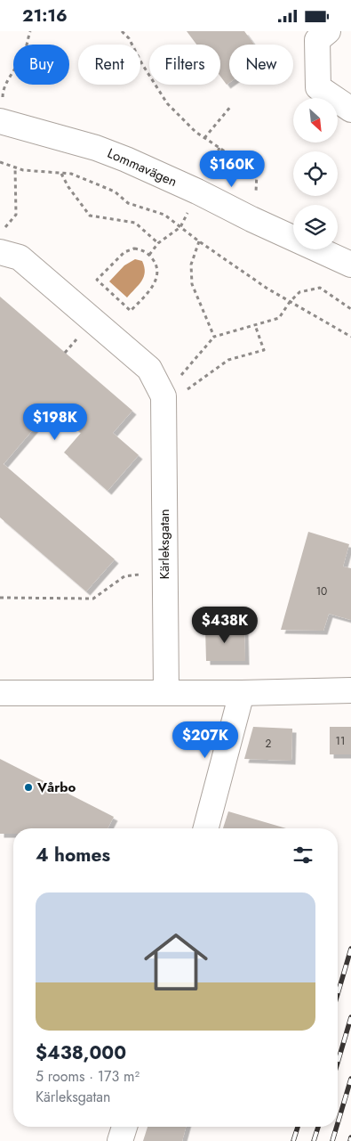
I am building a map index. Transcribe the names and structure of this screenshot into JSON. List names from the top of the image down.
{
  "streets": {
    "street": ["Lommavägen", "Kärleksgatan"]
  },
  "places": ["Vårbo"],
  "house_numbers": ["10", "11", "2"],
  "north": "bottom right",
  "page": {
    "status": "21:16",
    "chip": [
      "Buy",
      "Rent",
      "Filters",
      "New"
    ],
    "price": [
      "$160K",
      "$198K",
      "$438K",
      "$207K"
    ],
    "heading": "4 homes",
    "list": [
      {
        "name": "$438,000",
        "note": "5 rooms · 173 m² · Kärleksgatan"
      }
    ]
  }
}
